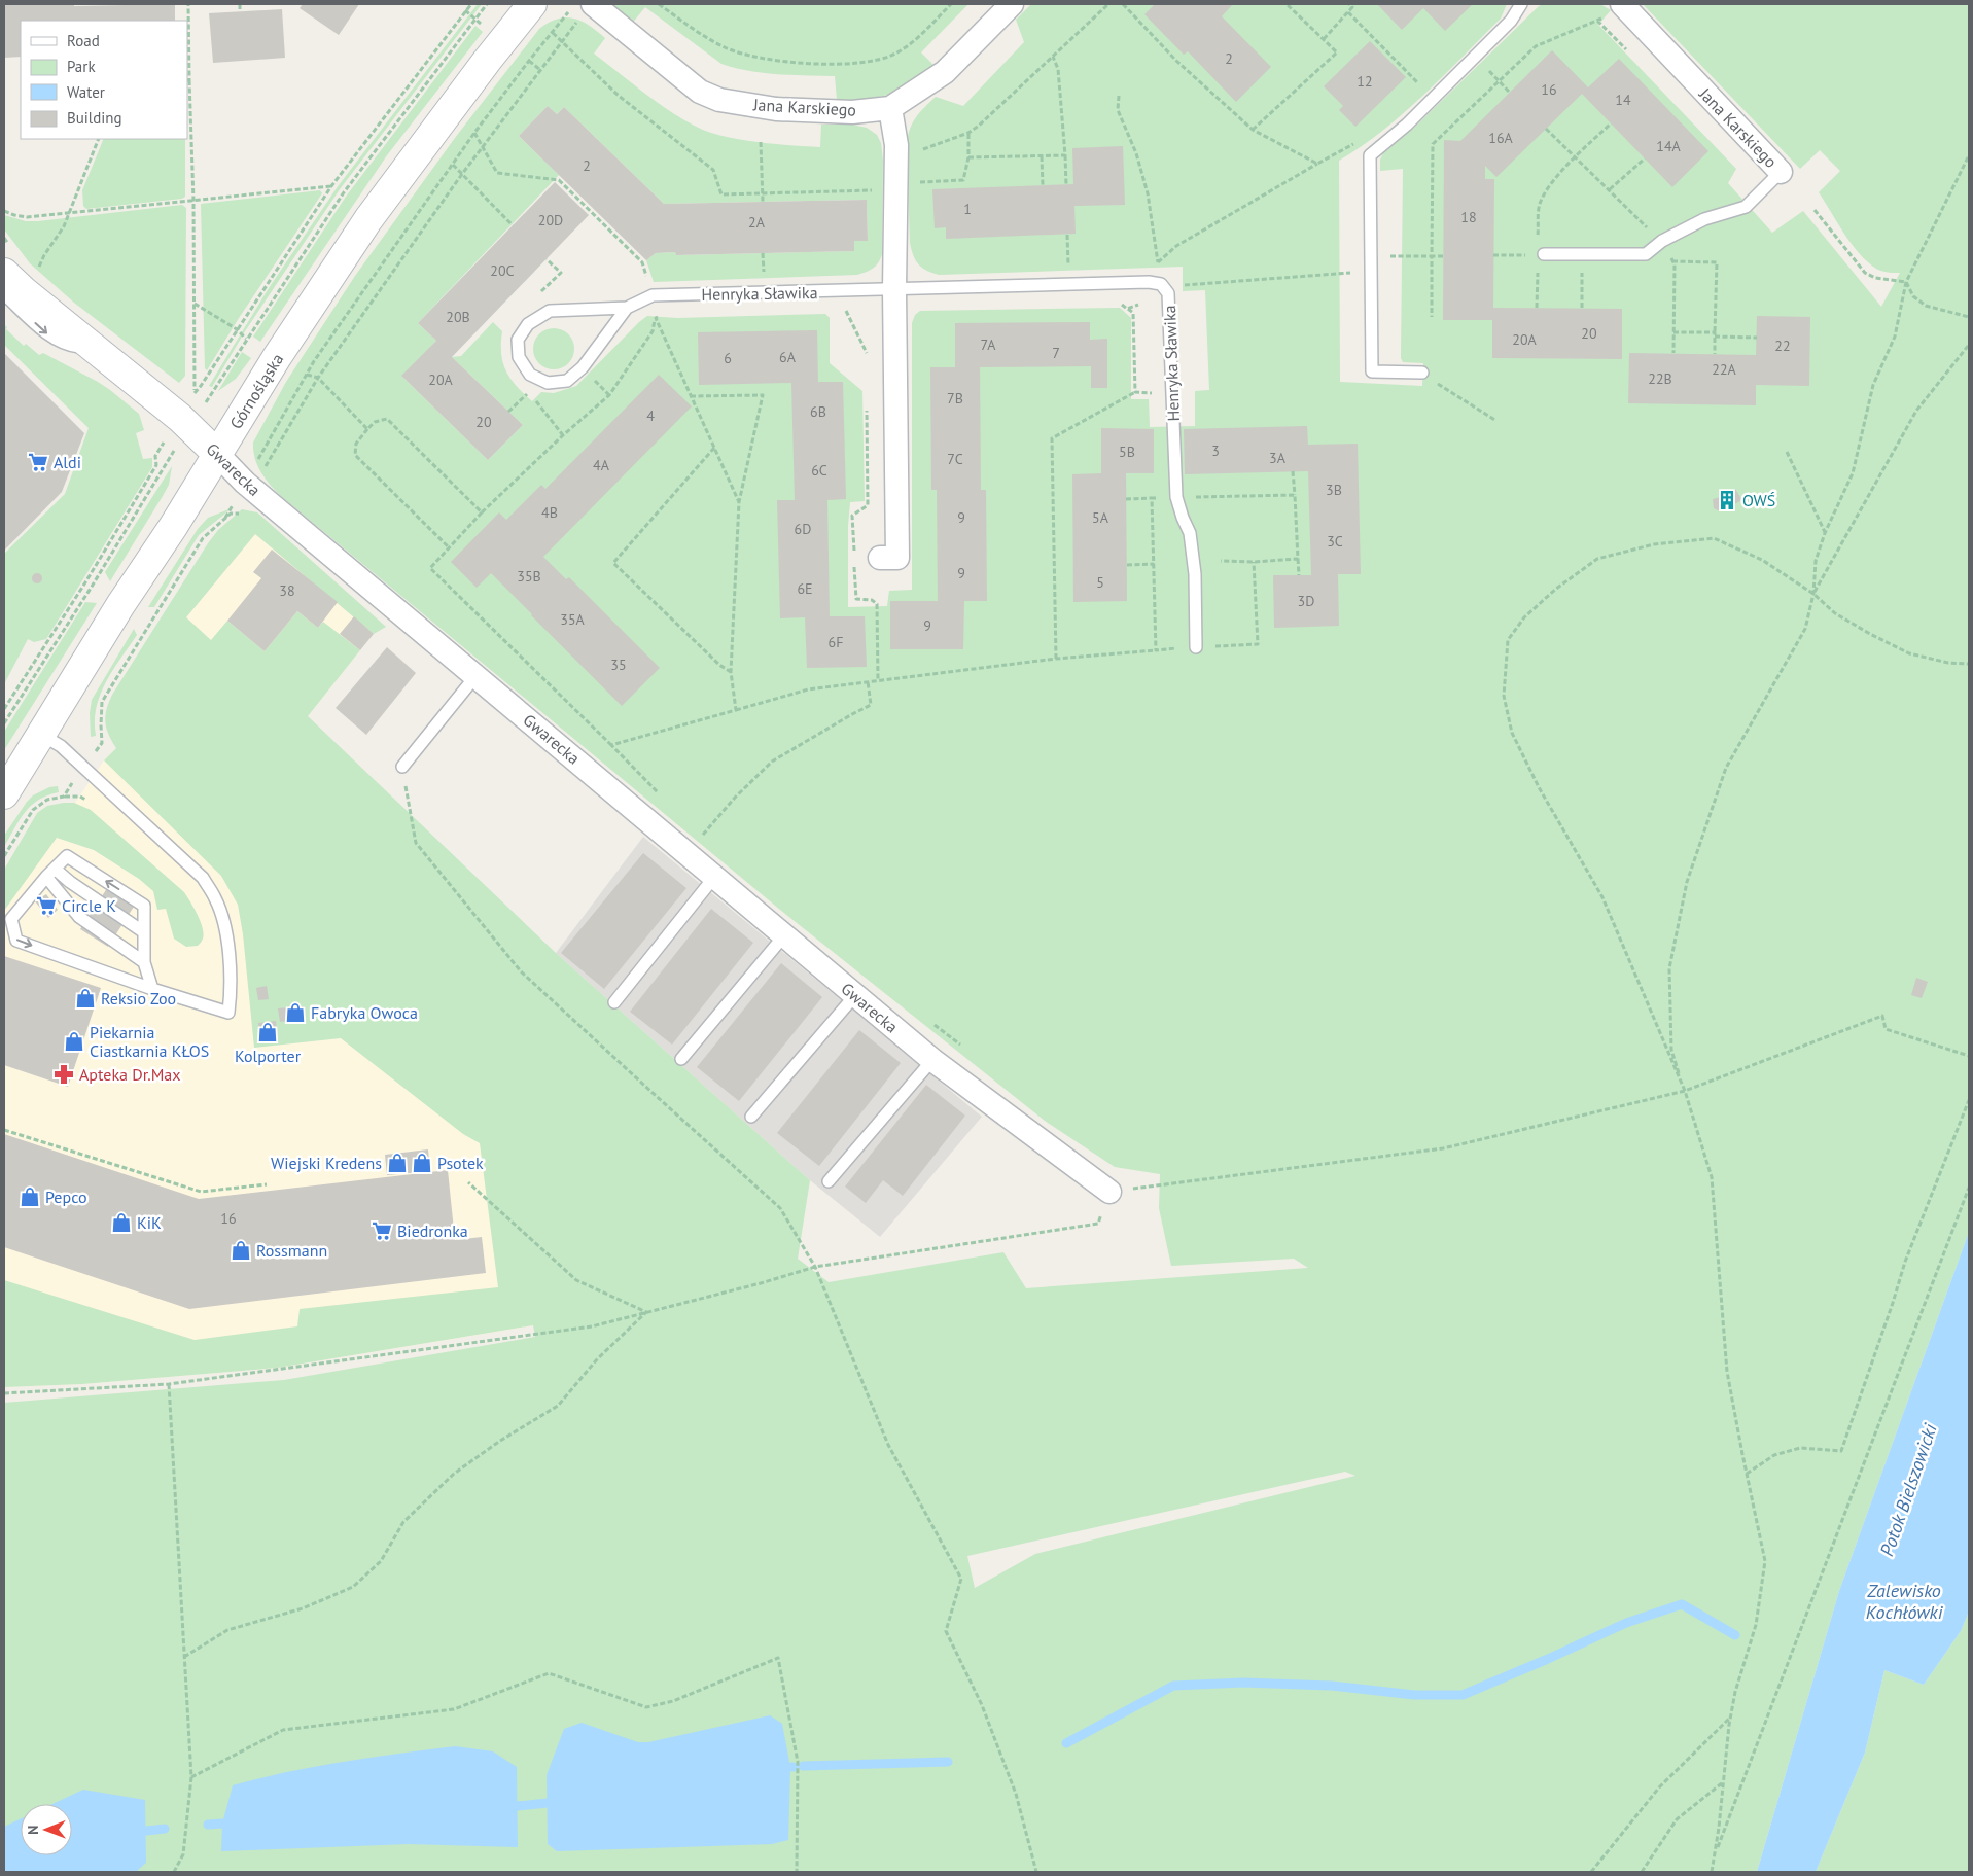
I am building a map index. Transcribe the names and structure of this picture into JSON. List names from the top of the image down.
{
  "streets": {
    "street": ["Jana Karskiego", "Górnośląska", "Gwarecka"],
    "lane": ["Henryka Sławika"]
  },
  "crossings": [
    ["Górnośląska", "Gwarecka"]
  ],
  "water": ["Potok Bielszowicki", "Zalewisko Kochłówki"],
  "places": {
    "supermarket": ["Aldi", "Circle K", "Biedronka"],
    "building": ["OWŚ"],
    "shop": [
      "Reksio Zoo",
      "Fabryka Owoca",
      "Kolporter",
      "Piekarnia Ciastkarnia KŁOS",
      "Wiejski Kredens",
      "Psotek",
      "Pepco",
      "KiK",
      "Rossmann"
    ],
    "pharmacy": ["Apteka Dr.Max"]
  },
  "house_numbers": [
    "2",
    "12",
    "16",
    "14",
    "16A",
    "14A",
    "2",
    "1",
    "18",
    "20D",
    "2A",
    "20C",
    "20B",
    "20",
    "20A",
    "7A",
    "22",
    "7",
    "6A",
    "6",
    "22A",
    "22B",
    "20A",
    "7B",
    "6B",
    "4",
    "20",
    "3",
    "5B",
    "3A",
    "7C",
    "4A",
    "6C",
    "3B",
    "4B",
    "9",
    "5A",
    "6D",
    "3C",
    "9",
    "35B",
    "5",
    "6E",
    "38",
    "3D",
    "35A",
    "9",
    "6F",
    "35",
    "16"
  ],
  "legend": [
    "Road",
    "Park",
    "Water",
    "Building"
  ],
  "north": "left"
}
